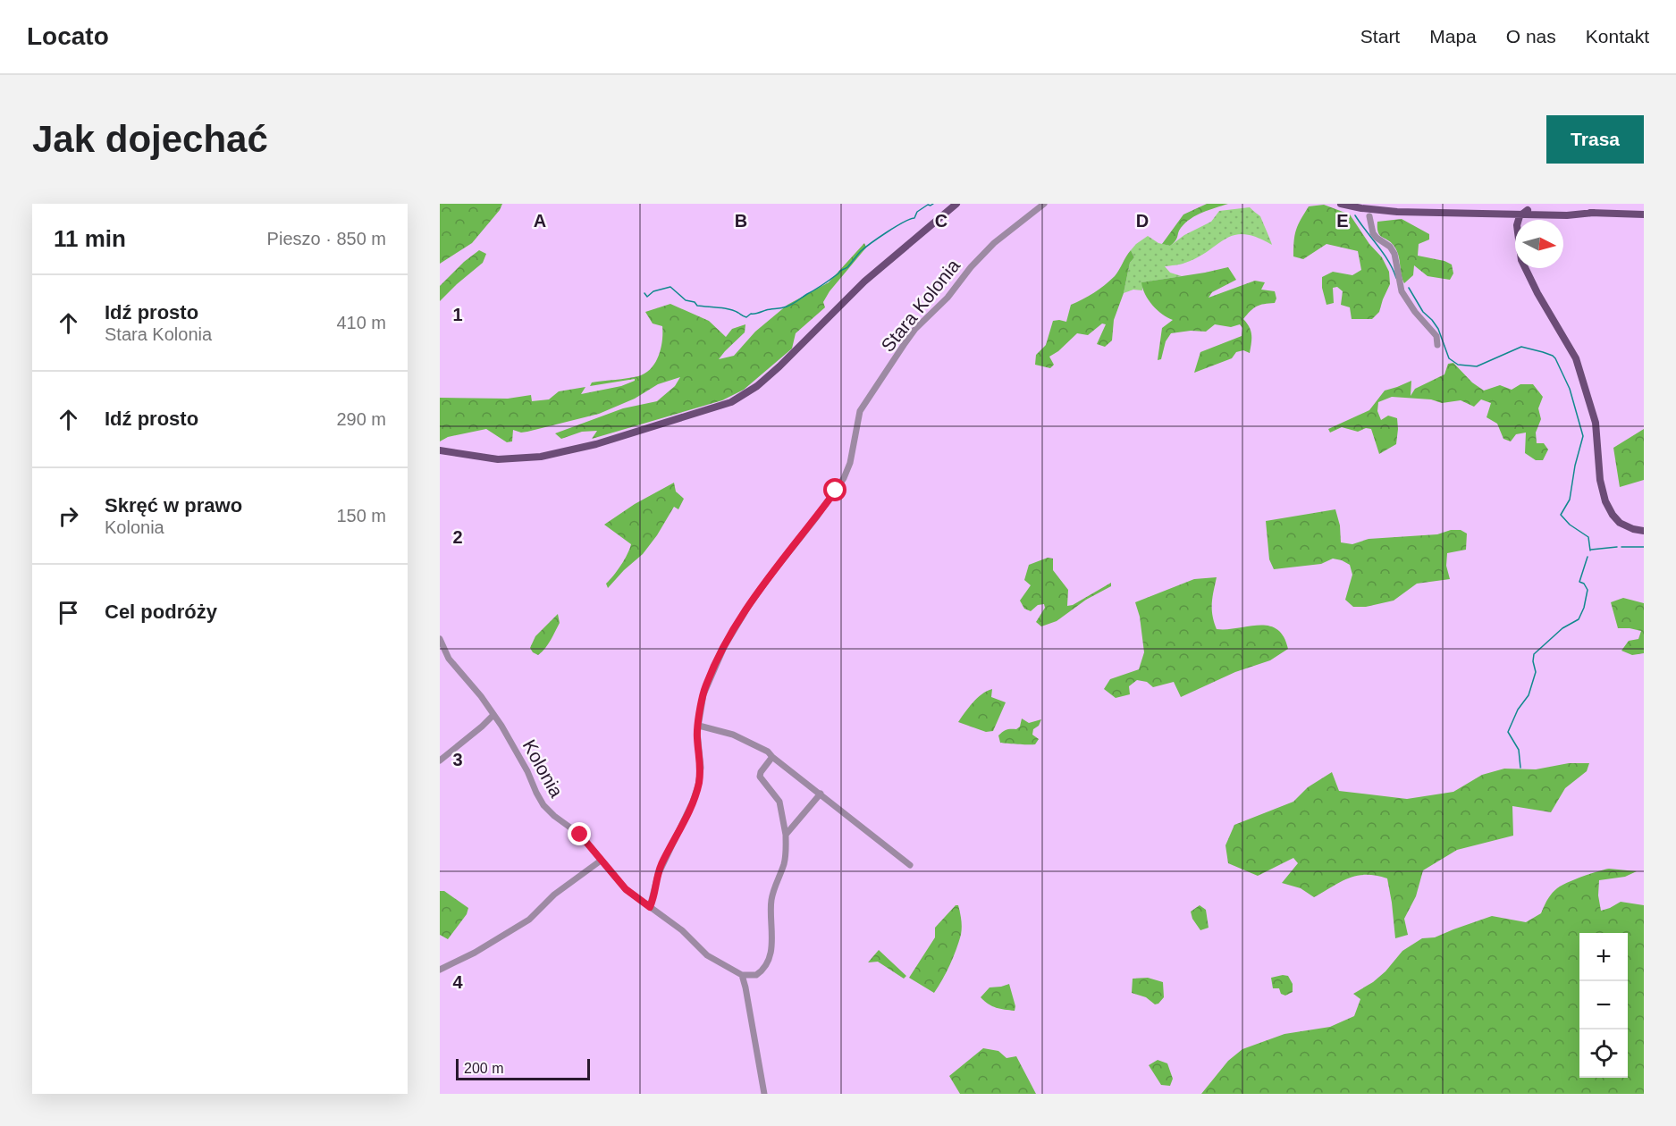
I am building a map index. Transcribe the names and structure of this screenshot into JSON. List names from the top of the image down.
{
  "streets": {
    "street": ["Stara Kolonia", "Kolonia"]
  },
  "crossings": [
    ["Stara Kolonia", "Kolonia"]
  ],
  "scale_bar": "200 m",
  "north": "right",
  "page": {
    "header": "Locato",
    "nav": [
      "Start",
      "Mapa",
      "O nas",
      "Kontakt"
    ],
    "buttons": "Trasa",
    "title": "Jak dojechać",
    "heading": ["11 min", "Pieszo · 850 m"],
    "list": [
      ["Idź prosto", "Stara Kolonia", "410 m"],
      ["Idź prosto", "290 m"],
      ["Skręć w prawo", "Kolonia", "150 m"],
      "Cel podróży"
    ],
    "map_buttons": ["+", "−"],
    "scale": "200 m"
  },
  "grid": {
    "columns": [
      "A",
      "B",
      "C",
      "D",
      "E"
    ],
    "rows": [
      "1",
      "2",
      "3",
      "4"
    ]
  }
}
